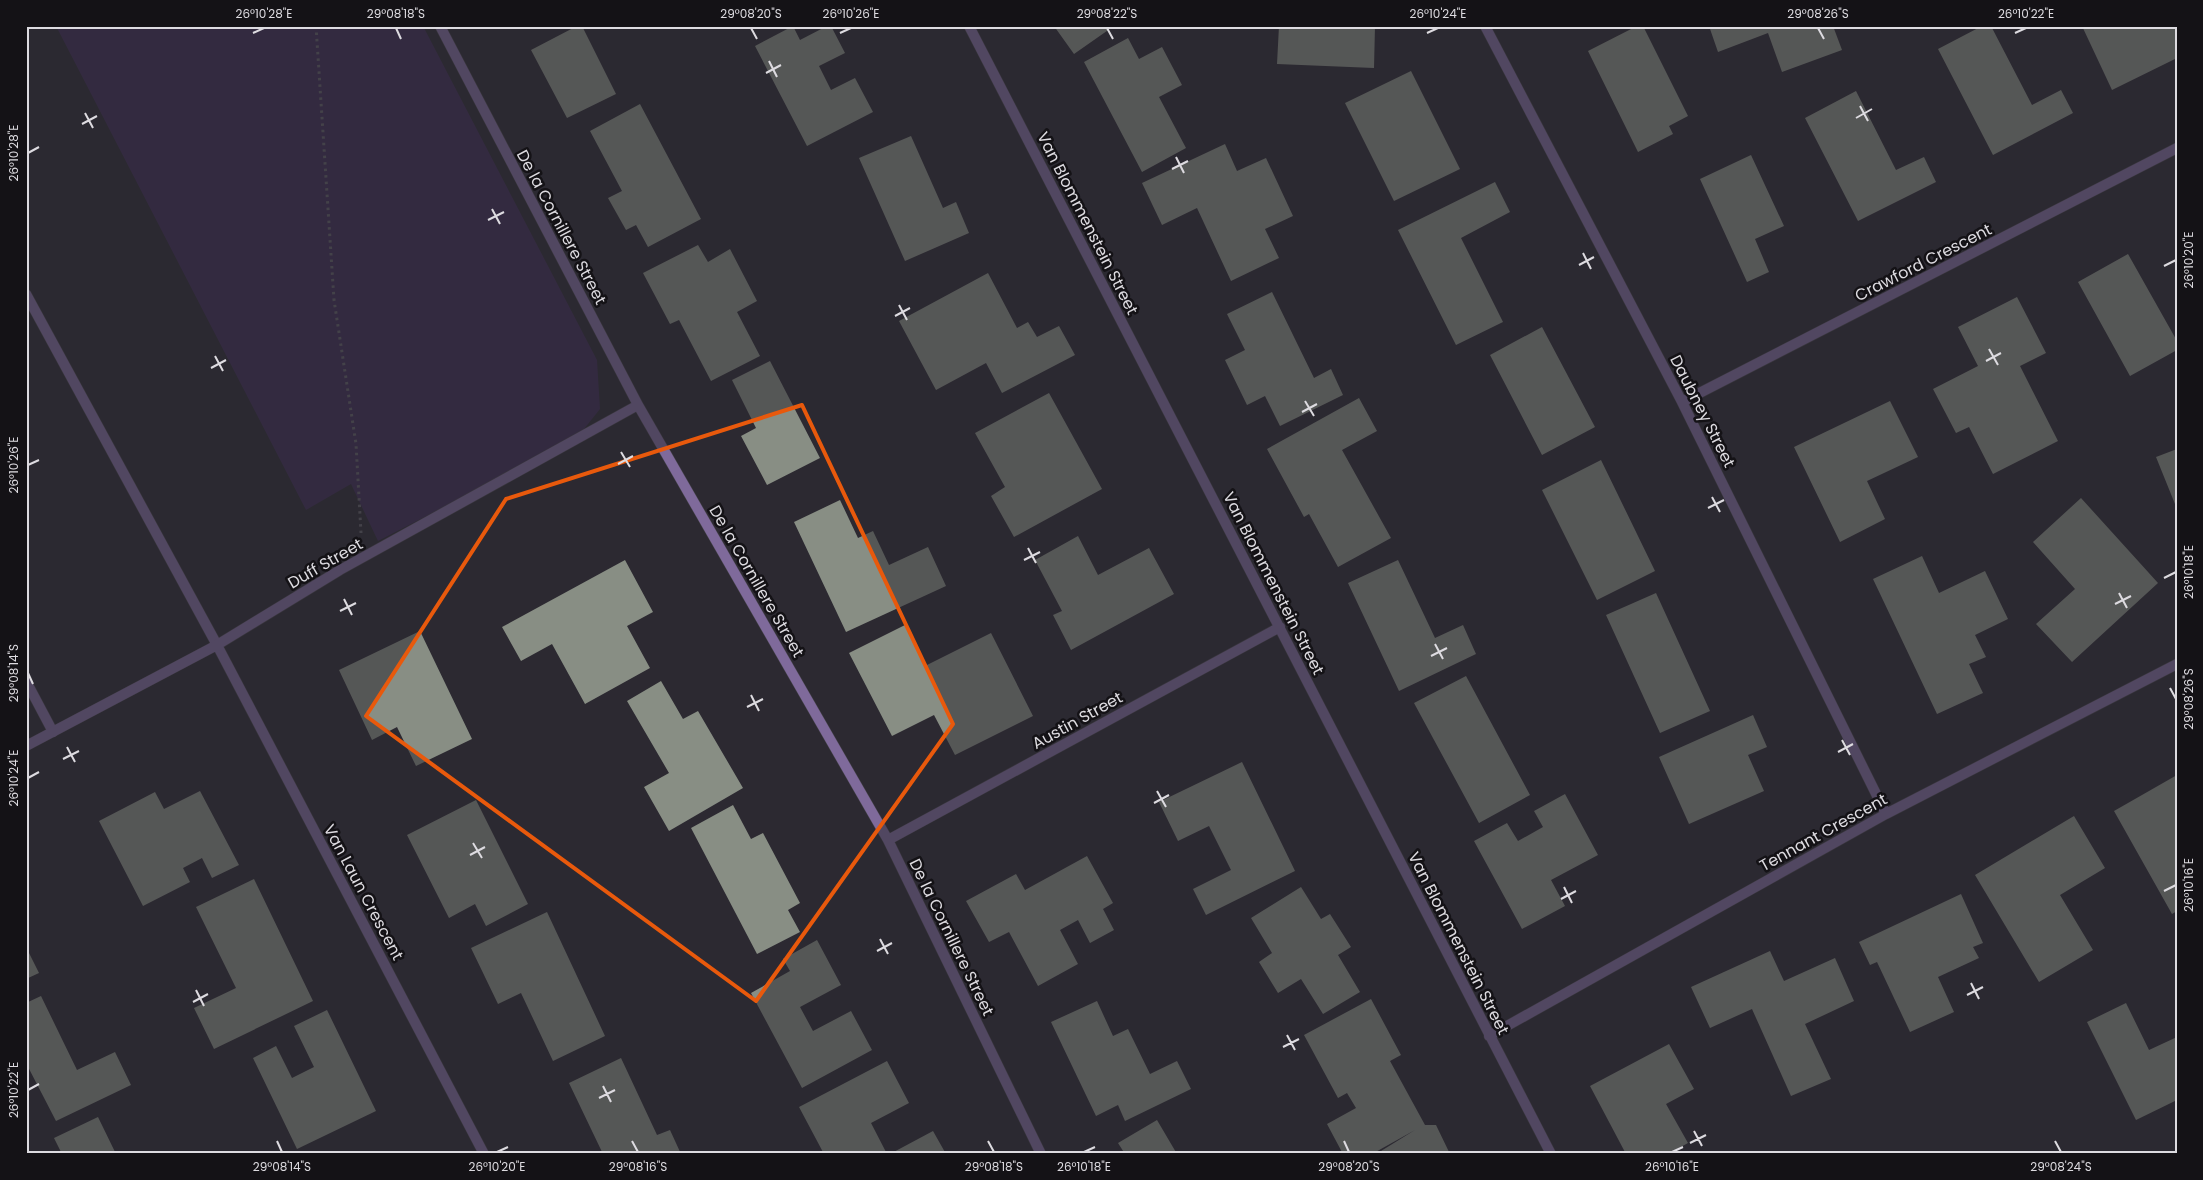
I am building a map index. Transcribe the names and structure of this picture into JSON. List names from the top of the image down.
{
  "streets": {
    "street": [
      "Van Blommenstein Street",
      "De la Cornillere Street",
      "Crawford Crescent",
      "Daubney Street",
      "Duff Street",
      "Austin Street",
      "Tennant Crescent",
      "Van Laun Crescent"
    ]
  },
  "crossings": [
    ["Van Blommenstein Street", "Austin Street"],
    ["Van Blommenstein Street", "Tennant Crescent"],
    ["De la Cornillere Street", "Duff Street"],
    ["De la Cornillere Street", "Austin Street"],
    ["Crawford Crescent", "Daubney Street"],
    ["Daubney Street", "Tennant Crescent"],
    ["Duff Street", "Van Laun Crescent"]
  ],
  "coordinates": [
    "26°10'28\"E",
    "29°08'18\"S",
    "29°08'20\"S",
    "26°10'26\"E",
    "29°08'22\"S",
    "26°10'24\"E",
    "29°08'26\"S",
    "26°10'22\"E",
    "26°10'20\"E",
    "26°10'18\"E",
    "29°08'14\"S",
    "26°10'16\"E",
    "29°08'16\"S",
    "29°08'24\"S"
  ]
}
